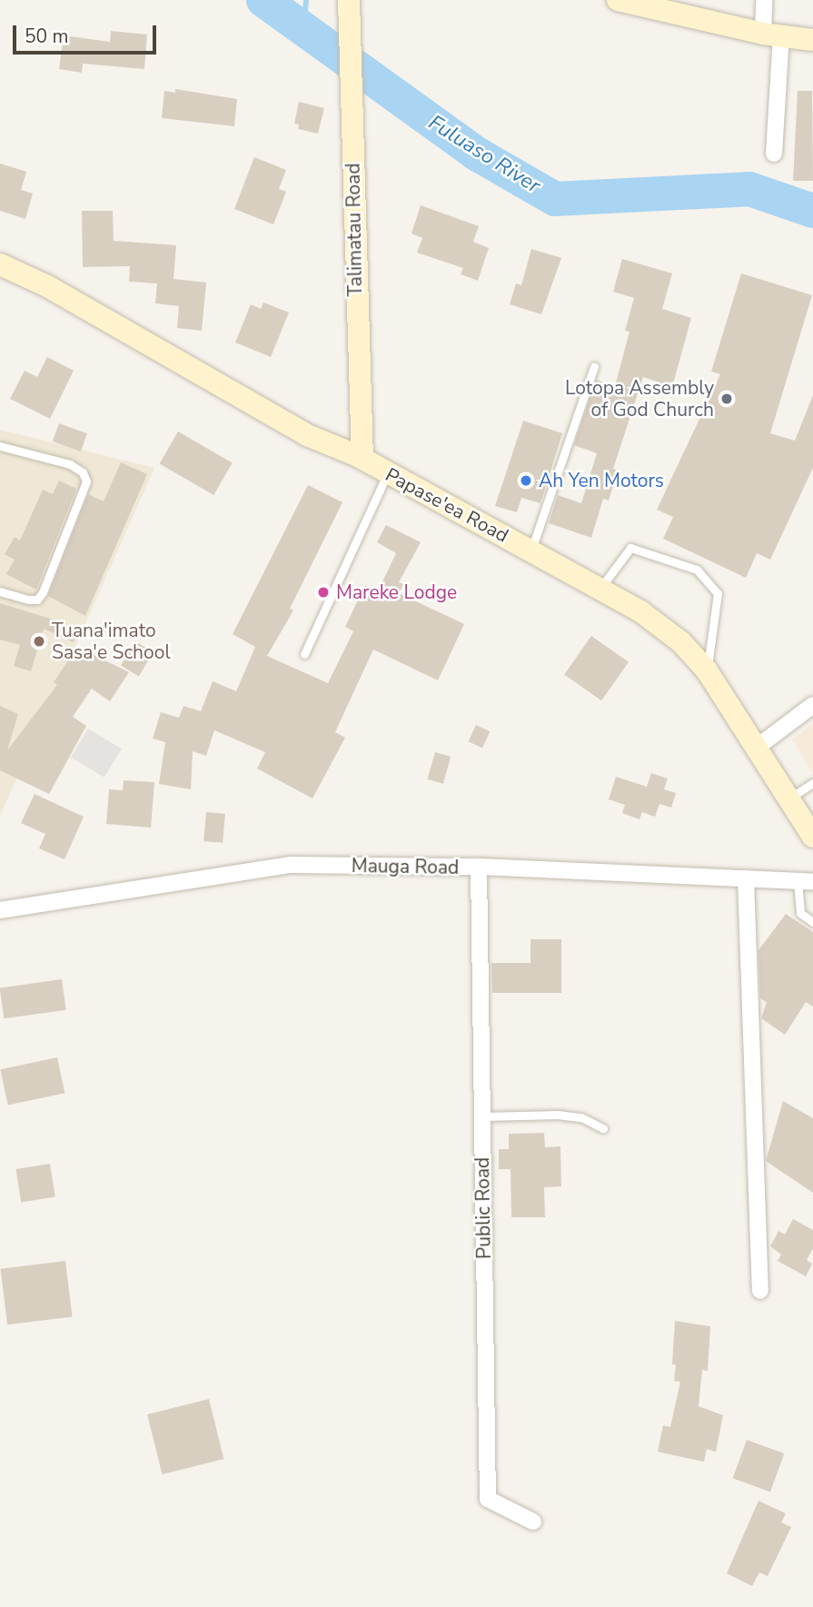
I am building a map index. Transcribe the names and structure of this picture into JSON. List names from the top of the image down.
{
  "streets": {
    "main road": ["Talimatau Road", "Papase'ea Road"],
    "street": ["Mauga Road", "Public Road"]
  },
  "crossings": [
    ["Talimatau Road", "Papase'ea Road"],
    ["Mauga Road", "Public Road"]
  ],
  "water": ["Fuluaso River"],
  "places": [
    "Lotopa Assembly of God Church",
    "Ah Yen Motors",
    "Mareke Lodge",
    "Tuana'imato Sasa'e School"
  ],
  "scale_bar": "50 m"
}
